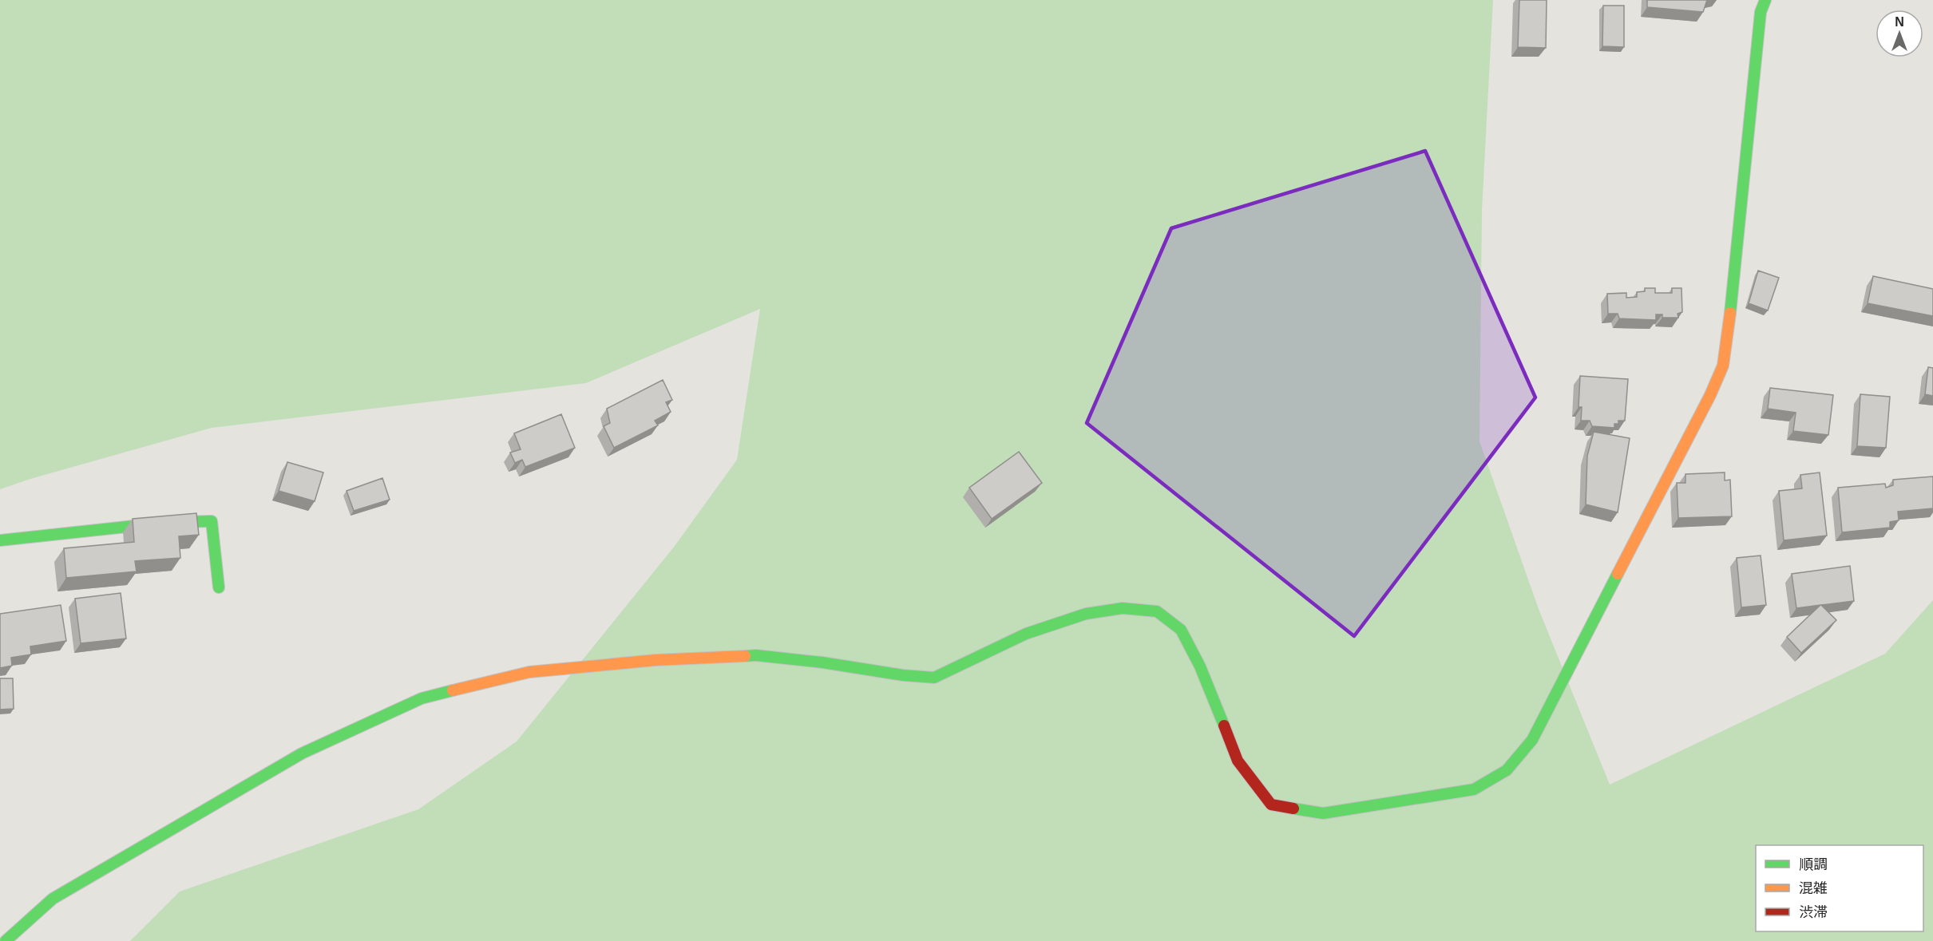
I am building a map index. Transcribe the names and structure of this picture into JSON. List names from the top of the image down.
{
  "legend": ["順調", "混雑", "渋滞"],
  "north": "top"
}
